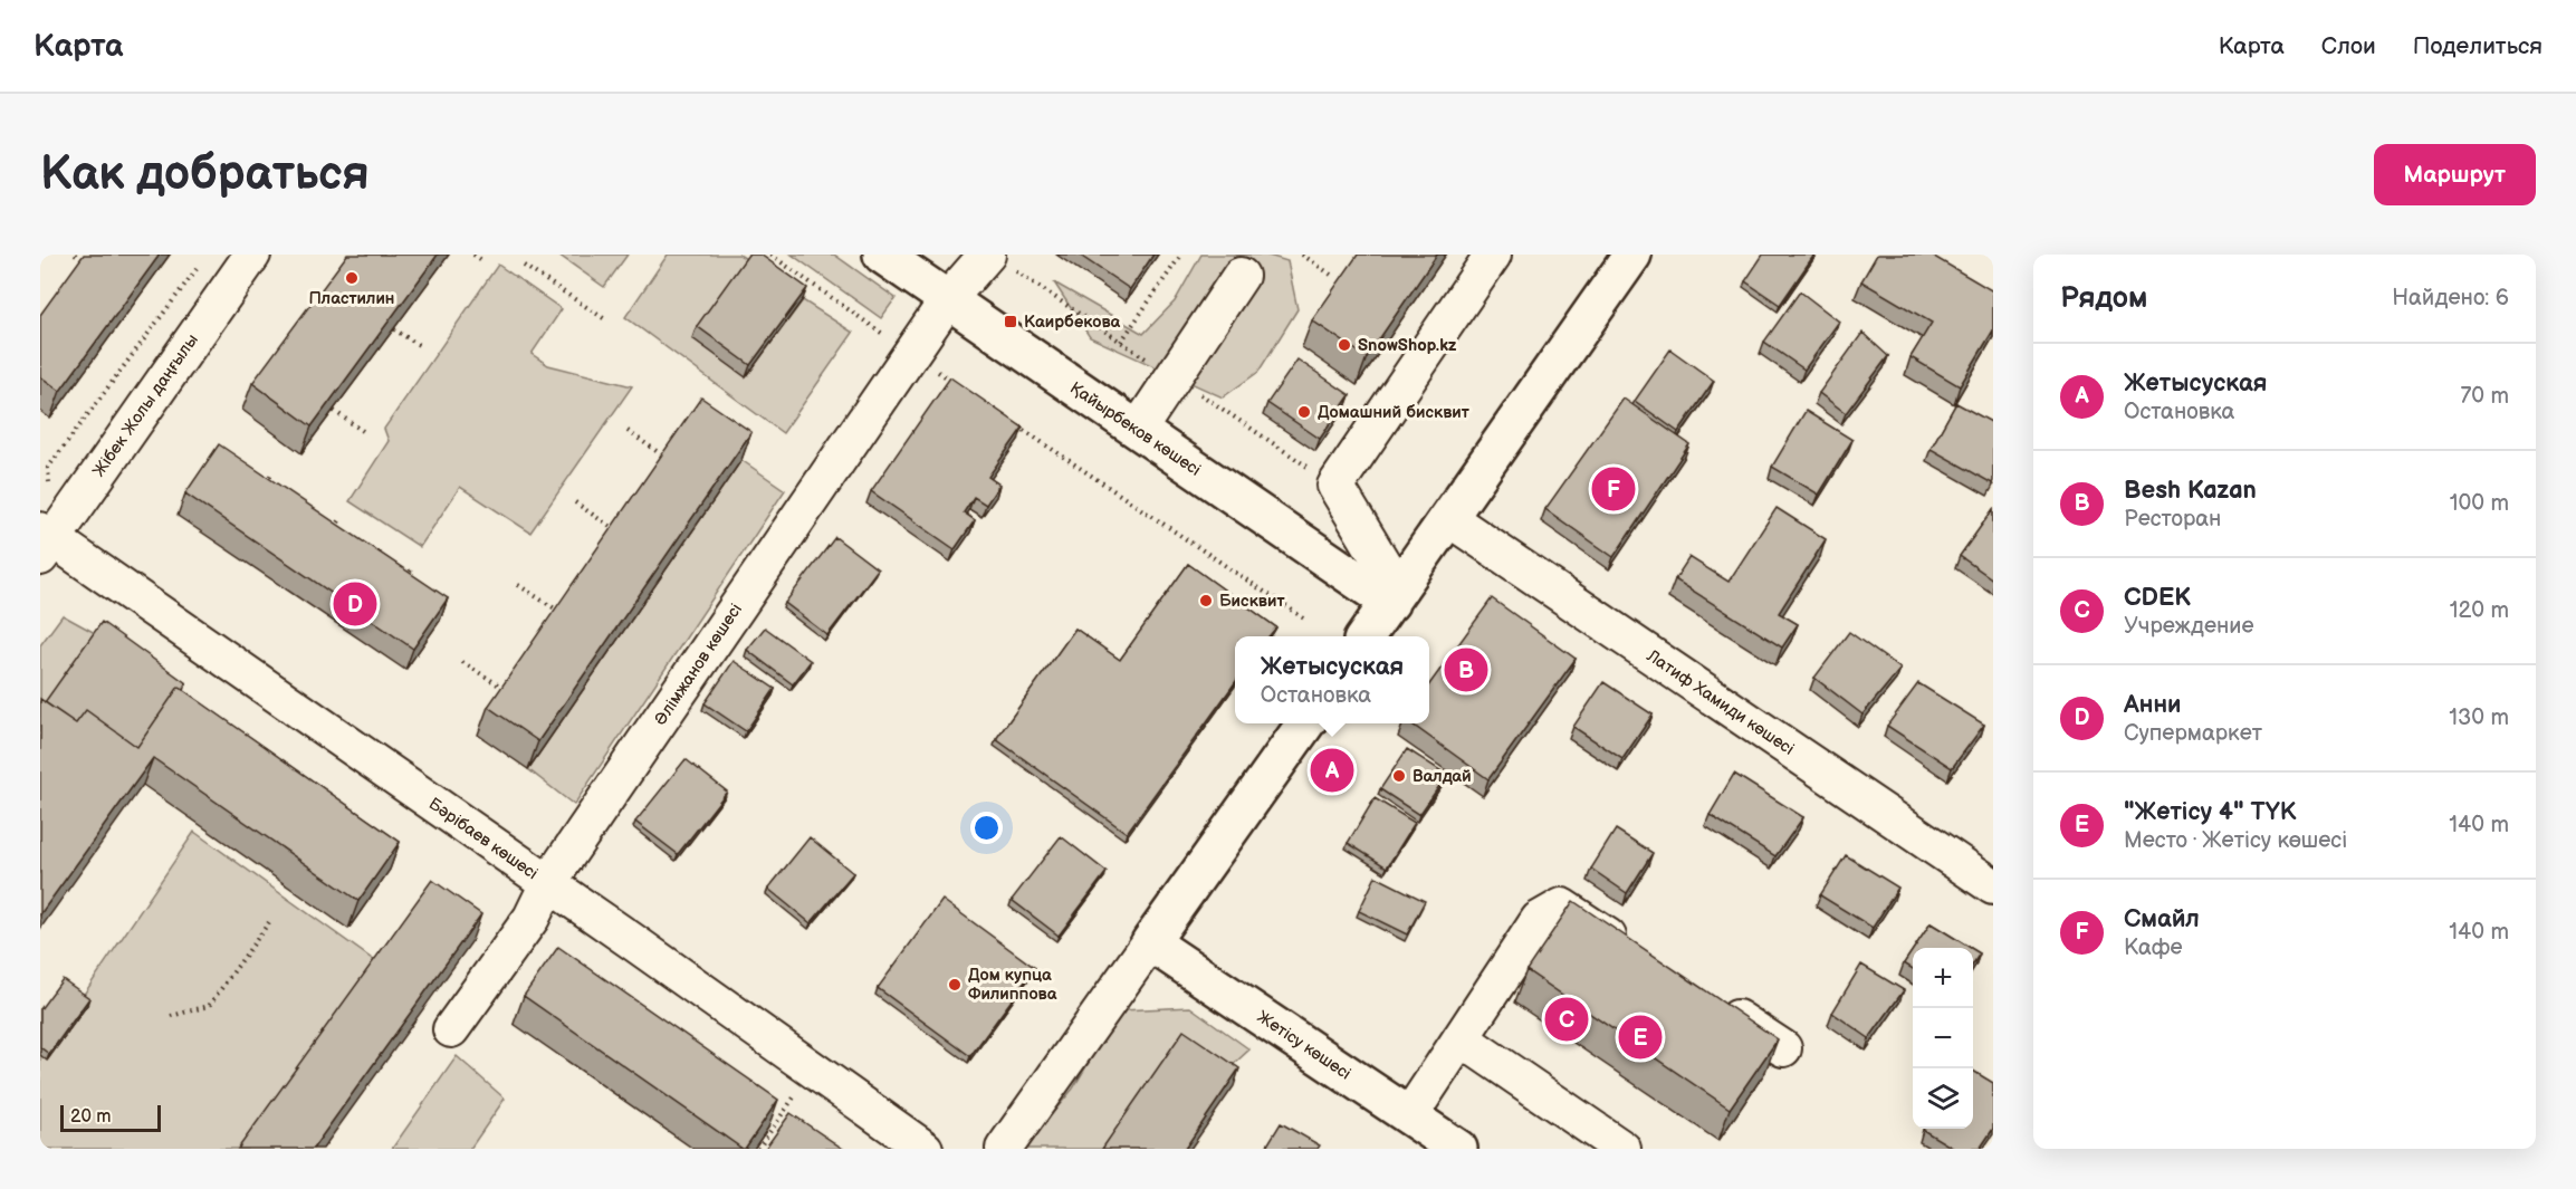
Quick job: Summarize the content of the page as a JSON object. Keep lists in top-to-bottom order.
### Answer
{
  "streets": {
    "main road": ["Қайырбеков көшесі", "Жетісу көшесі"],
    "street": [
      "Жібек Жолы даңғылы",
      "Әлімжанов көшесі",
      "Латиф Хамиди көшесі",
      "Бәрібаев көшесі"
    ]
  },
  "crossings": [
    ["Жібек Жолы даңғылы", "Бәрібаев көшесі"],
    ["Қайырбеков көшесі", "Әлімжанов көшесі"],
    ["Әлімжанов көшесі", "Бәрібаев көшесі"]
  ],
  "places": {
    "other": [
      "Пластилин",
      "SnowShop.kz",
      "Домашний бисквит",
      "Бисквит",
      "Валдай",
      "Дом купца Филиппова"
    ],
    "transit": ["Каирбекова"]
  },
  "scale_bar": "20 m",
  "page": {
    "header": "Карта",
    "nav": ["Карта", "Слои", "Поделиться"],
    "buttons": "Маршрут",
    "title": "Как добраться",
    "heading": ["Рядом", "Найдено: 6"],
    "list": [
      {
        "mark": "A",
        "name": "Жетысуская",
        "note": "Остановка",
        "value": "70 m"
      },
      {
        "mark": "B",
        "name": "Besh Kazan",
        "note": "Ресторан",
        "value": "100 m"
      },
      {
        "mark": "C",
        "name": "CDEK",
        "note": "Учреждение",
        "value": "120 m"
      },
      {
        "mark": "D",
        "name": "Анни",
        "note": "Супермаркет",
        "value": "130 m"
      },
      {
        "mark": "E",
        "name": "\"Жетісу 4\" ТҮК",
        "note": "Место · Жетісу көшесі",
        "value": "140 m"
      },
      {
        "mark": "F",
        "name": "Смайл",
        "note": "Кафе",
        "value": "140 m"
      }
    ],
    "pins": [
      "F",
      "D",
      "B",
      "A",
      "C",
      "E"
    ],
    "popup": ["Жетысуская", "Остановка"],
    "map_buttons": ["+", "−"],
    "scale": "20 m"
  }
}
